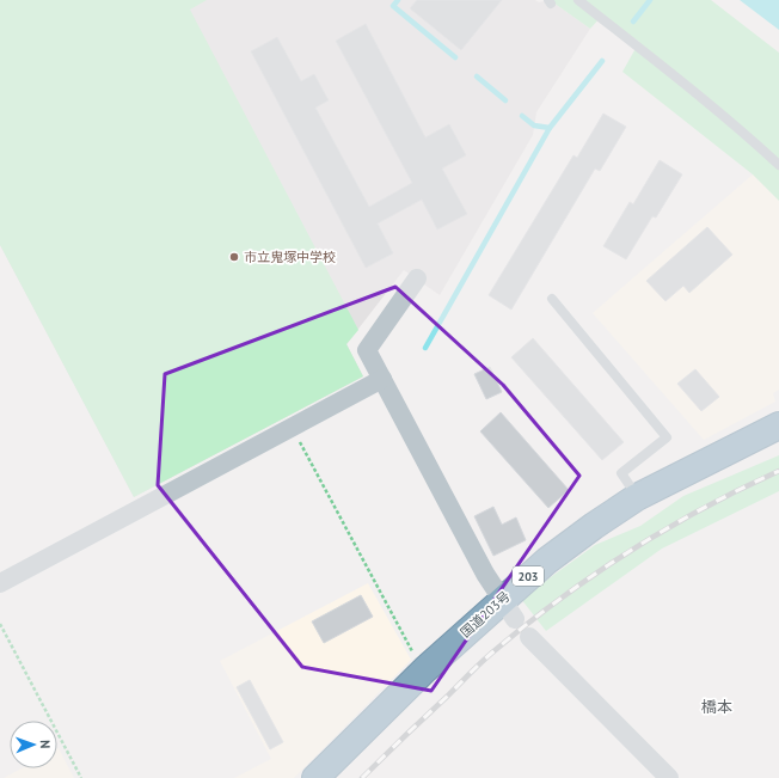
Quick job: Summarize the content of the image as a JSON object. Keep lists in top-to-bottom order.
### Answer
{
  "streets": {
    "highway": ["203", "国道203号"]
  },
  "districts": ["橋本"],
  "places": ["市立鬼塚中学校"],
  "north": "right"
}
